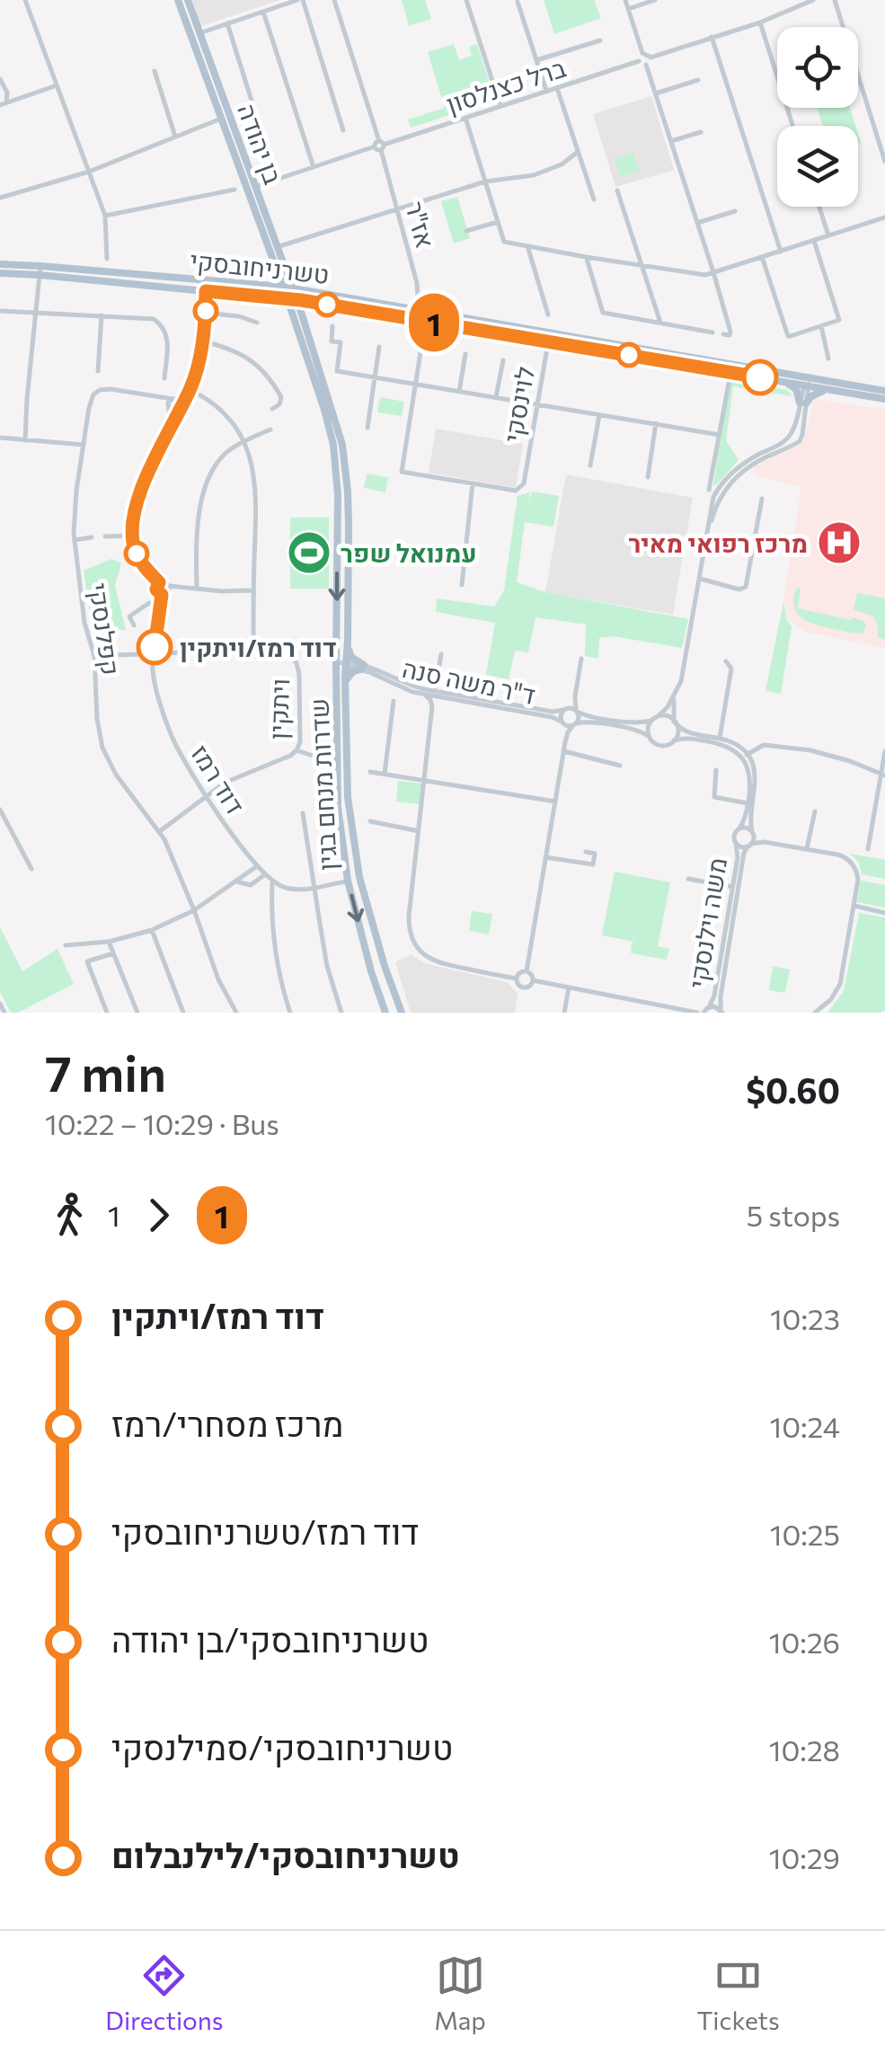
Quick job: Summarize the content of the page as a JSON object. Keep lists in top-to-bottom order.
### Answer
{
  "streets": {
    "main road": ["בן יהודה", "טשרניחובסקי", "שדרות מנחם בגין"],
    "street": [
      "ברל כצנלסון",
      "אז\"ר",
      "לוינסקי",
      "קפלנסקי",
      "ד\"ר משה סנה",
      "ויתקין",
      "דוד רמז",
      "משה וילנסקי"
    ]
  },
  "crossings": [
    ["ברל כצנלסון", "בן יהודה"],
    ["ברל כצנלסון", "אז\"ר"],
    ["בן יהודה", "טשרניחובסקי"],
    ["בן יהודה", "שדרות מנחם בגין"],
    ["אז\"ר", "טשרניחובסקי"],
    ["טשרניחובסקי", "לוינסקי"],
    ["טשרניחובסקי", "שדרות מנחם בגין"],
    ["קפלנסקי", "ויתקין"],
    ["ד\"ר משה סנה", "שדרות מנחם בגין"],
    ["ויתקין", "דוד רמז"],
    ["דוד רמז", "שדרות מנחם בגין"]
  ],
  "places": {
    "hospital": ["מרכז רפואי מאיר"],
    "sports": ["עמנואל שפר"],
    "other": ["דוד רמז/ויתקין"]
  },
  "lines": ["bus line 1"],
  "page": {
    "on_map": "1",
    "heading": ["7 min", "10:22 – 10:29 · Bus", "$0.60"],
    "legs": ["1", "1", "5 stops"],
    "list": [
      {
        "name": "דוד רמז/ויתקין",
        "value": "10:23"
      },
      {
        "name": "מרכז מסחרי/רמז",
        "value": "10:24"
      },
      {
        "name": "דוד רמז/טשרניחובסקי",
        "value": "10:25"
      },
      {
        "name": "טשרניחובסקי/בן יהודה",
        "value": "10:26"
      },
      {
        "name": "טשרניחובסקי/סמילנסקי",
        "value": "10:28"
      },
      {
        "name": "טשרניחובסקי/לילנבלום",
        "value": "10:29"
      }
    ],
    "tabs": ["Directions", "Map", "Tickets"]
  }
}
